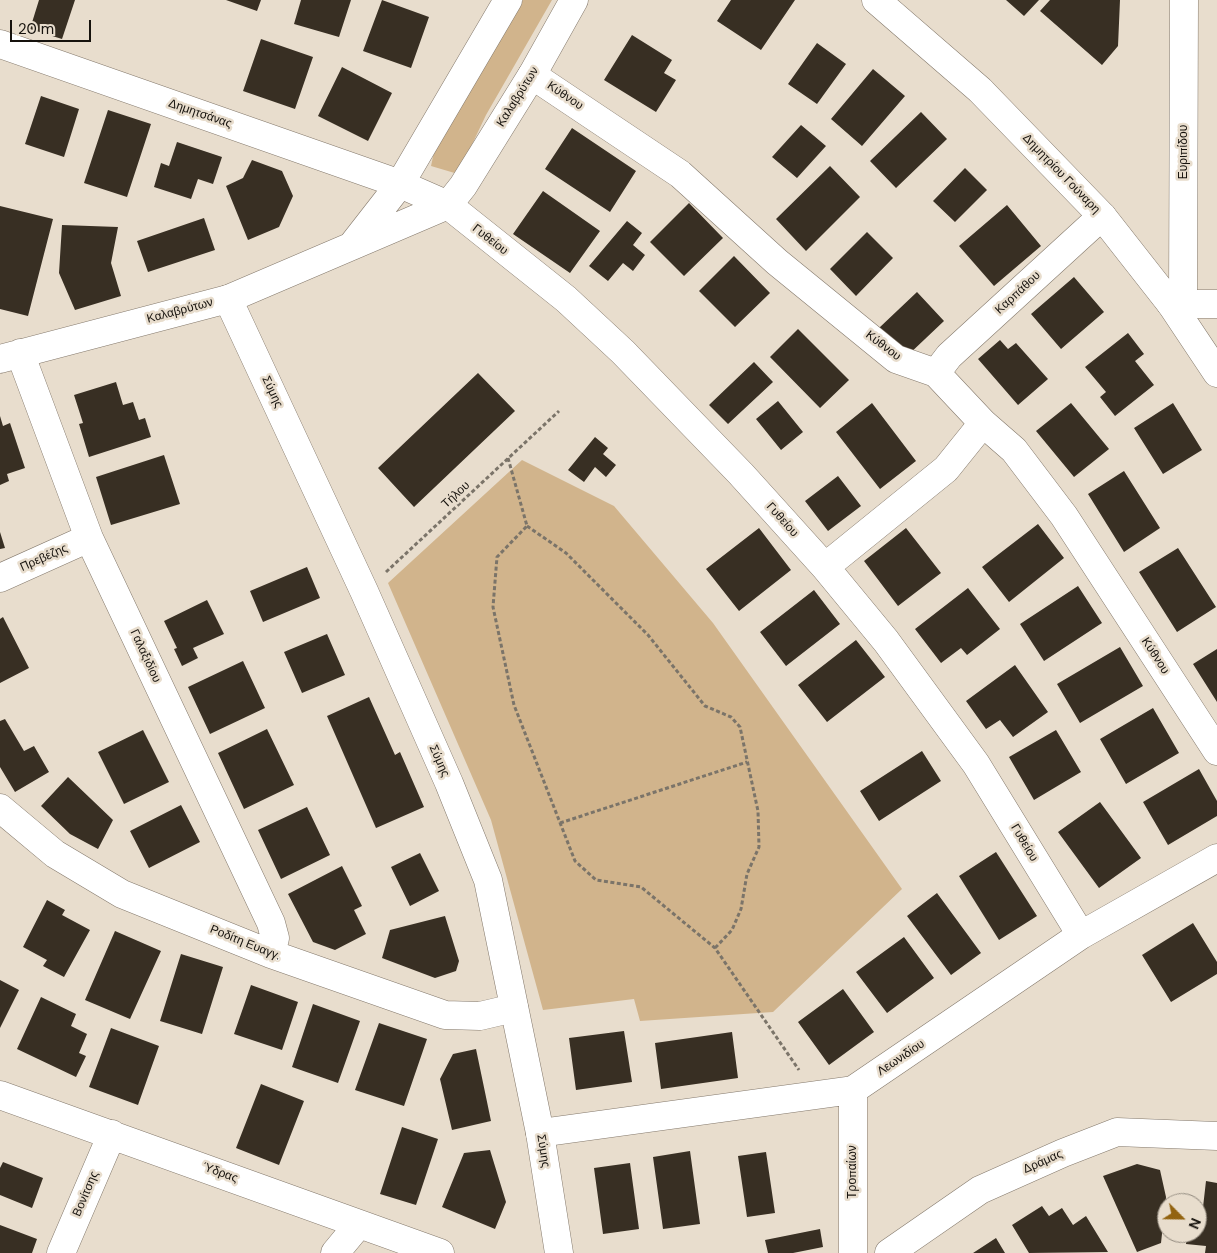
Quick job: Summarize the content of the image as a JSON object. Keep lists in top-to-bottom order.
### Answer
{
  "streets": {
    "street": [
      "Κύθνου",
      "Καλαβρύτων",
      "Δημητσάνας",
      "Ευριπίδου",
      "Δημητρίου Γούναρη",
      "Γυθείου",
      "Καρπάθου",
      "Σύμης",
      "Πρεβέζης",
      "Γαλαξιδίου",
      "Ροδίτη Ευαγγ.",
      "Λεωνιδίου",
      "Δράμας",
      "Τροπαίων",
      "Ύδρας",
      "Βονίτσης"
    ],
    "path": ["Τήλου"]
  },
  "crossings": [
    ["Κύθνου", "Καλαβρύτων"],
    ["Κύθνου", "Καρπάθου"],
    ["Καλαβρύτων", "Δημητσάνας"],
    ["Καλαβρύτων", "Γυθείου"],
    ["Καλαβρύτων", "Σύμης"],
    ["Καλαβρύτων", "Γαλαξιδίου"],
    ["Δημητσάνας", "Γυθείου"],
    ["Ευριπίδου", "Δημητρίου Γούναρη"],
    ["Δημητρίου Γούναρη", "Καρπάθου"],
    ["Γυθείου", "Λεωνιδίου"],
    ["Σύμης", "Τήλου"],
    ["Σύμης", "Ροδίτη Ευαγγ."],
    ["Σύμης", "Λεωνιδίου"],
    ["Πρεβέζης", "Γαλαξιδίου"],
    ["Γαλαξιδίου", "Ροδίτη Ευαγγ."],
    ["Λεωνιδίου", "Τροπαίων"],
    ["Ύδρας", "Βονίτσης"]
  ],
  "scale_bar": "20 m",
  "north": "bottom right"
}
